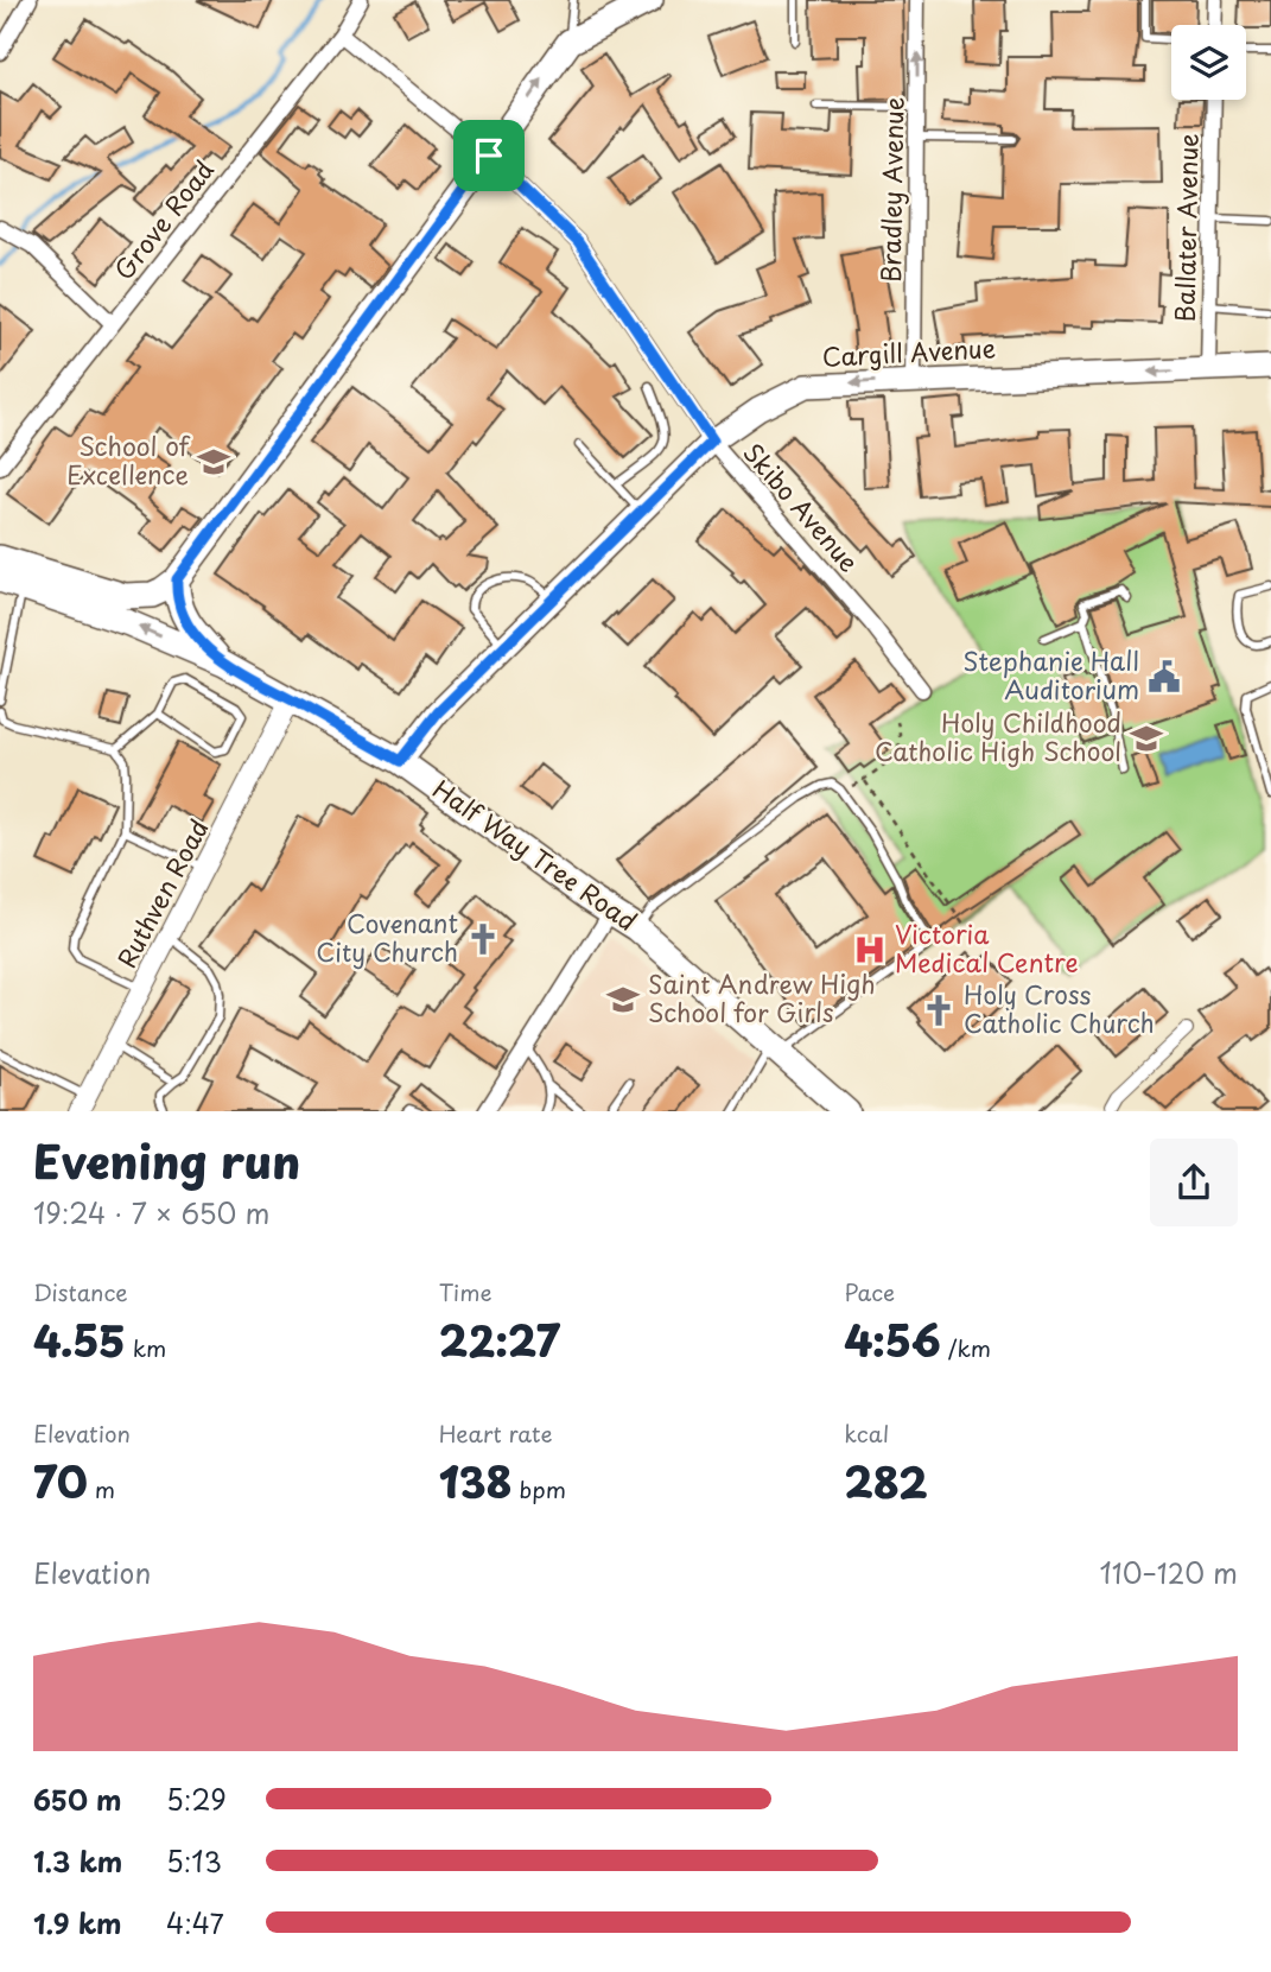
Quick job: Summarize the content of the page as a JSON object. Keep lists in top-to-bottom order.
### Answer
{
  "streets": {
    "main road": ["Cargill Avenue", "Half Way Tree Road"],
    "street": [
      "Bradley Avenue",
      "Grove Road",
      "Ballater Avenue",
      "Skibo Avenue",
      "Ruthven Road"
    ]
  },
  "crossings": [
    ["Bradley Avenue", "Cargill Avenue"],
    ["Grove Road", "Skibo Avenue"],
    ["Ballater Avenue", "Cargill Avenue"],
    ["Cargill Avenue", "Skibo Avenue"],
    ["Cargill Avenue", "Half Way Tree Road"],
    ["Half Way Tree Road", "Ruthven Road"]
  ],
  "one_way": ["Cargill Avenue"],
  "places": {
    "school or university": ["School of Excellence", "Holy Childhood Catholic High School", "Saint Andrew High School for Girls"],
    "public building": ["Stephanie Hall Auditorium"],
    "church": ["Covenant City Church", "Holy Cross Catholic Church"],
    "hospital": ["Victoria Medical Centre"]
  },
  "page": {
    "heading": ["Evening run", "19:24 · 7 × 650 m"],
    "stats": [
      ["Distance", "4.55 km"],
      ["Time", "22:27"],
      ["Pace", "4:56 /km"],
      ["Elevation", "70 m"],
      ["Heart rate", "138 bpm"],
      ["kcal", "282"]
    ],
    "chart": ["Elevation", "110–120 m"],
    "list": [
      {
        "name": "650 m",
        "note": "5:29"
      },
      {
        "name": "1.3 km",
        "note": "5:13"
      },
      {
        "name": "1.9 km",
        "note": "4:47"
      }
    ]
  }
}
